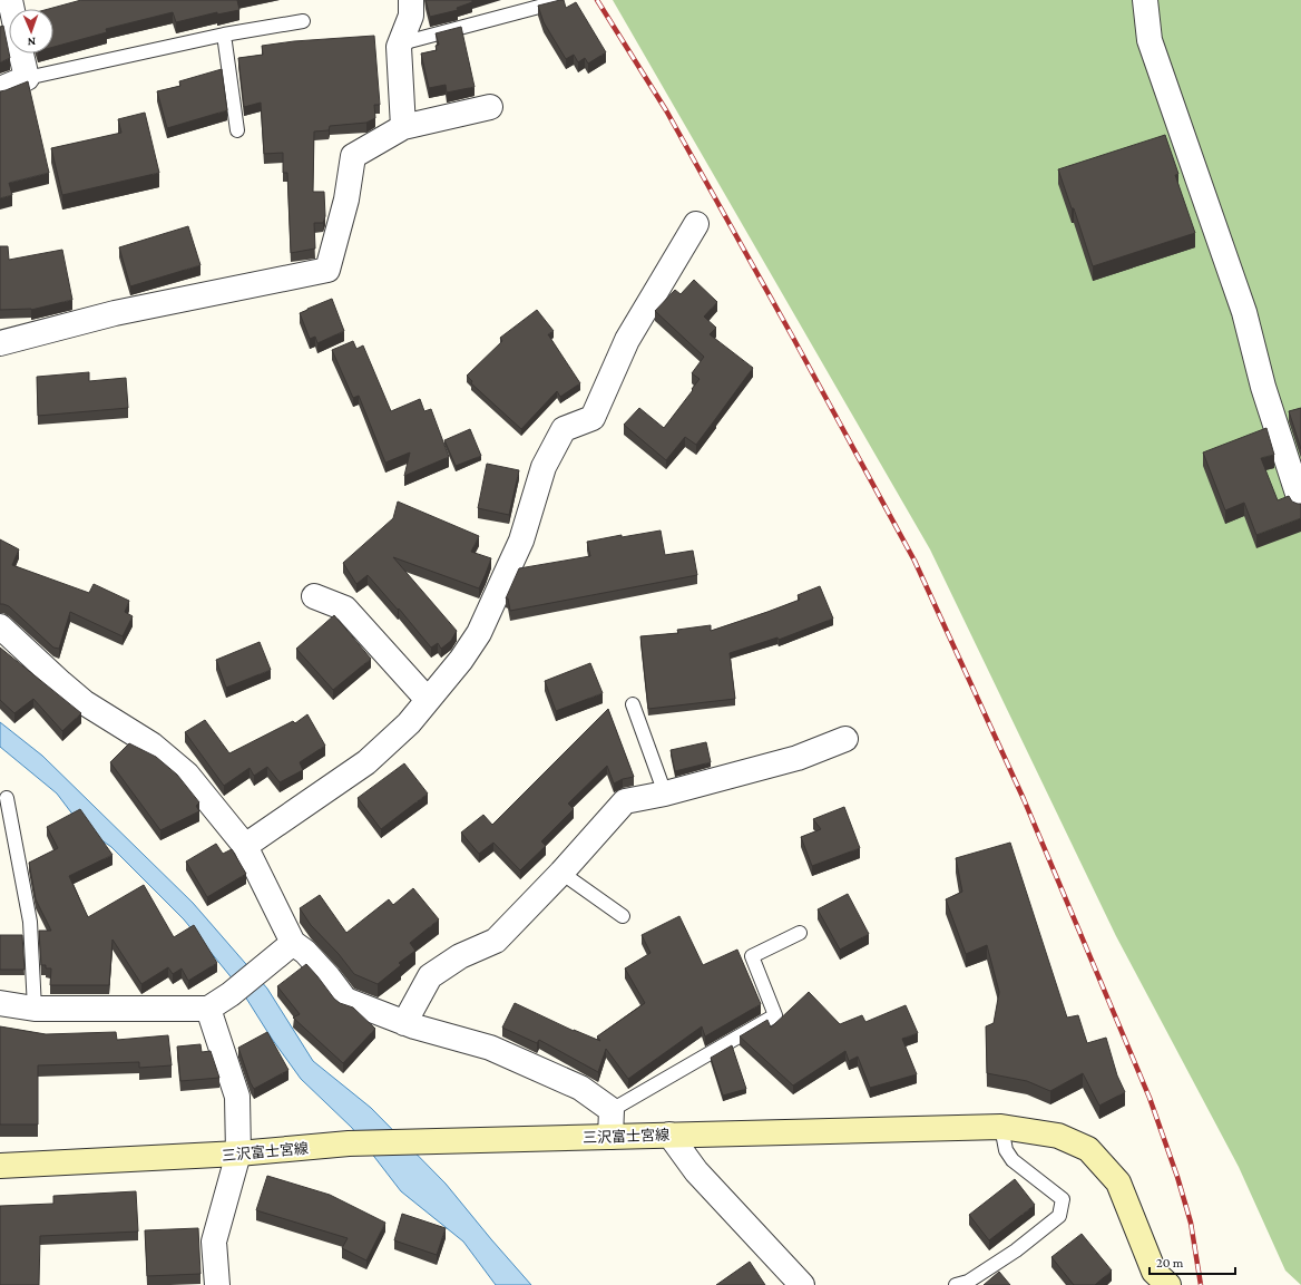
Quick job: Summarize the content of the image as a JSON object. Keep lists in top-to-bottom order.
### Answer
{
  "streets": {
    "main road": ["三沢富士宮線"]
  },
  "scale_bar": "20 m",
  "north": "bottom"
}
